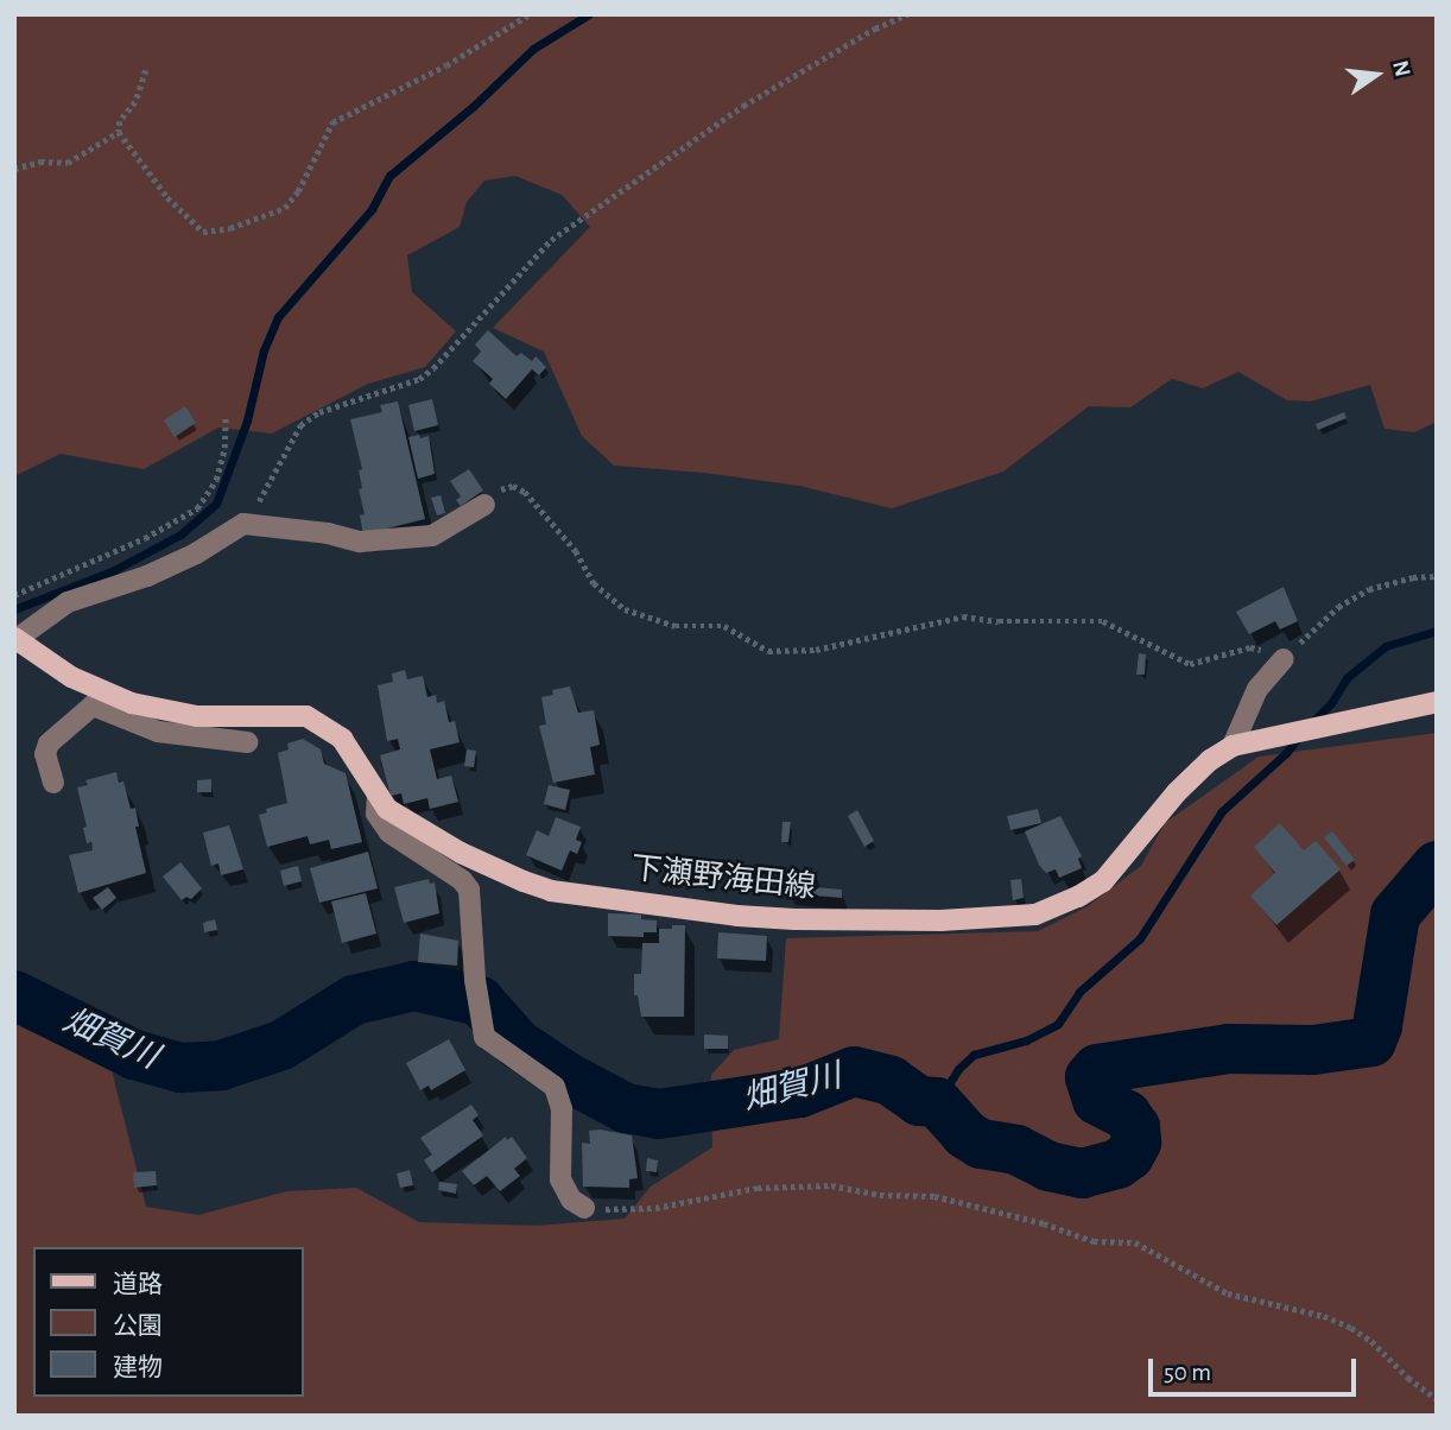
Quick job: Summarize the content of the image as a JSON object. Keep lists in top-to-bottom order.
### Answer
{
  "streets": {
    "main road": ["下瀬野海田線"]
  },
  "water": ["畑賀川"],
  "legend": ["道路", "公園", "建物"],
  "scale_bar": "50 m",
  "north": "right"
}
